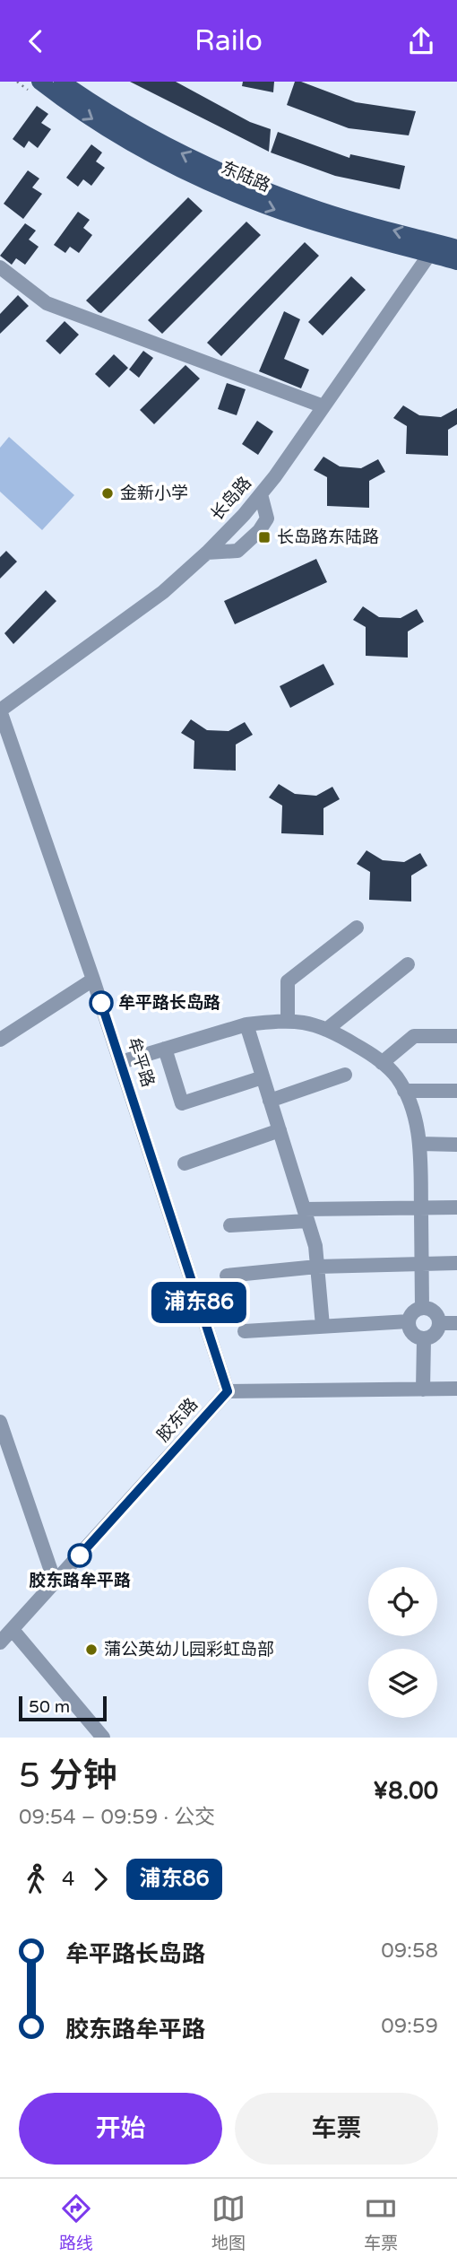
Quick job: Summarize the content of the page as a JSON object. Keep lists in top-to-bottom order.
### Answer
{
  "streets": {
    "main road": ["东陆路"],
    "street": ["长岛路", "牟平路", "胶东路"]
  },
  "crossings": [
    ["东陆路", "长岛路"],
    ["长岛路", "牟平路"],
    ["牟平路", "胶东路"]
  ],
  "places": {
    "other": [
      "金新小学",
      "牟平路长岛路",
      "胶东路牟平路",
      "蒲公英幼儿园彩虹岛部"
    ],
    "transit": ["长岛路东陆路"]
  },
  "lines": ["bus line 浦东86"],
  "scale_bar": "50 m",
  "page": {
    "header": "Railo",
    "on_map": "浦东86",
    "scale": "50 m",
    "heading": ["5 分钟", "09:54 – 09:59 · 公交", "¥8.00"],
    "legs": ["4", "浦东86"],
    "list": [
      {
        "name": "牟平路长岛路",
        "value": "09:58"
      },
      {
        "name": "胶东路牟平路",
        "value": "09:59"
      }
    ],
    "buttons": ["开始", "车票"],
    "tabs": ["路线", "地图", "车票"]
  }
}
